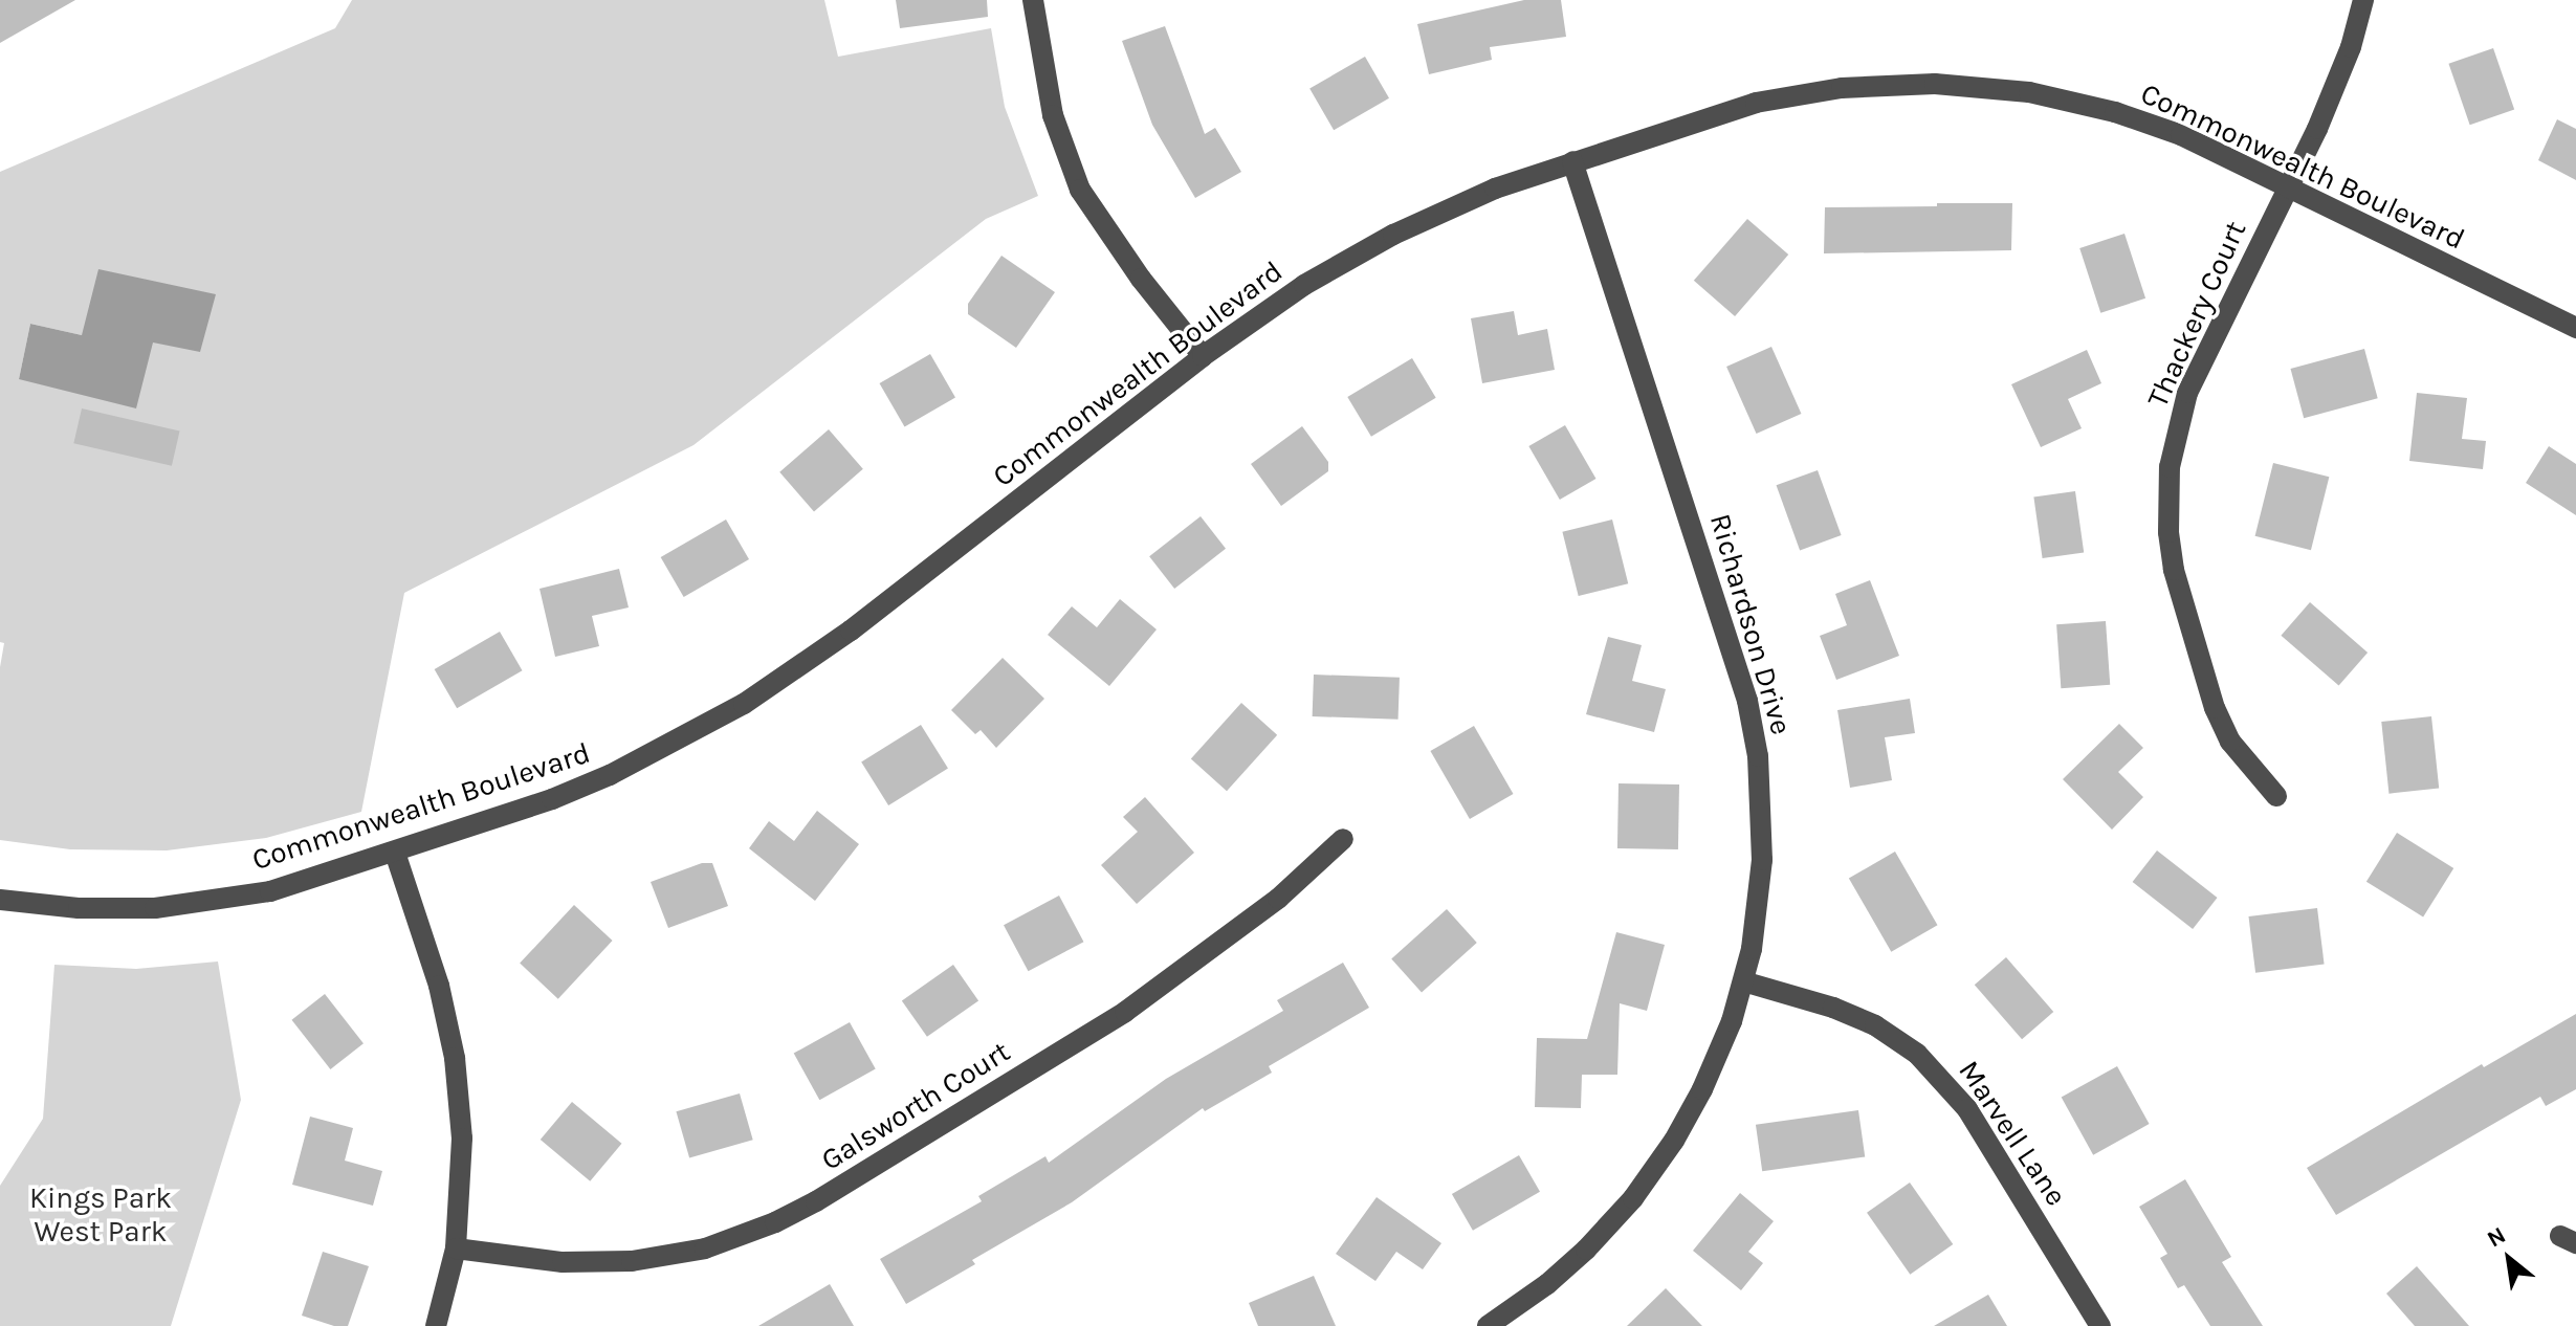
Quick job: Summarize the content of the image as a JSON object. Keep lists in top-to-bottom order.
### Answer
{
  "streets": {
    "street": [
      "Commonwealth Boulevard",
      "Thackery Court",
      "Richardson Drive",
      "Galsworth Court",
      "Marvell Lane"
    ]
  },
  "crossings": [
    ["Commonwealth Boulevard", "Thackery Court"],
    ["Commonwealth Boulevard", "Richardson Drive"],
    ["Richardson Drive", "Marvell Lane"]
  ],
  "parks": ["Kings Park West Park"],
  "north": "top left"
}
